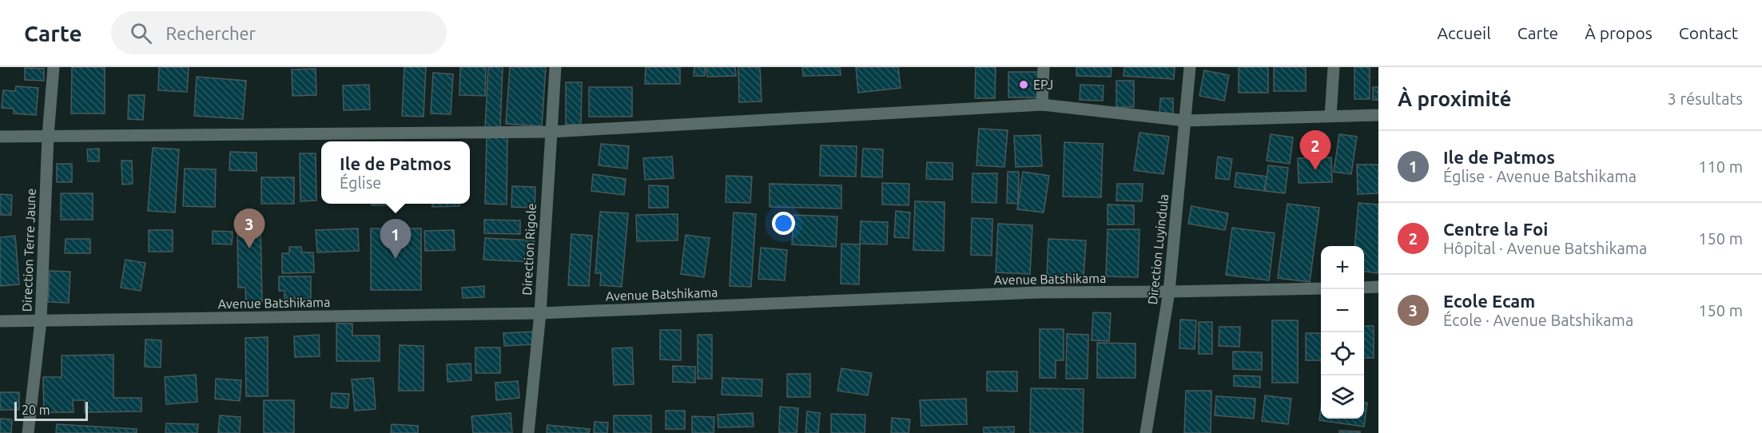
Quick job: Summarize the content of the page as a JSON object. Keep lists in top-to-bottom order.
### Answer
{
  "streets": {
    "street": [
      "Direction Rigole",
      "Direction Luyindula",
      "Direction Terre Jaune",
      "Avenue Batshikama"
    ]
  },
  "crossings": [
    ["Direction Rigole", "Avenue Batshikama"],
    ["Direction Luyindula", "Avenue Batshikama"],
    ["Direction Terre Jaune", "Avenue Batshikama"]
  ],
  "places": ["EPJ"],
  "scale_bar": "20 m",
  "page": {
    "header": "Carte",
    "search": "Rechercher",
    "nav": [
      "Accueil",
      "Carte",
      "À propos",
      "Contact"
    ],
    "heading": ["À proximité", "3 résultats"],
    "list": [
      {
        "mark": "1",
        "name": "Ile de Patmos",
        "note": "Église · Avenue Batshikama",
        "value": "110 m"
      },
      {
        "mark": "2",
        "name": "Centre la Foi",
        "note": "Hôpital · Avenue Batshikama",
        "value": "150 m"
      },
      {
        "mark": "3",
        "name": "Ecole Ecam",
        "note": "École · Avenue Batshikama",
        "value": "150 m"
      }
    ],
    "pins": ["2", "3", "1"],
    "popup": ["Ile de Patmos", "Église"],
    "map_buttons": ["+", "−"],
    "scale": "20 m"
  }
}
